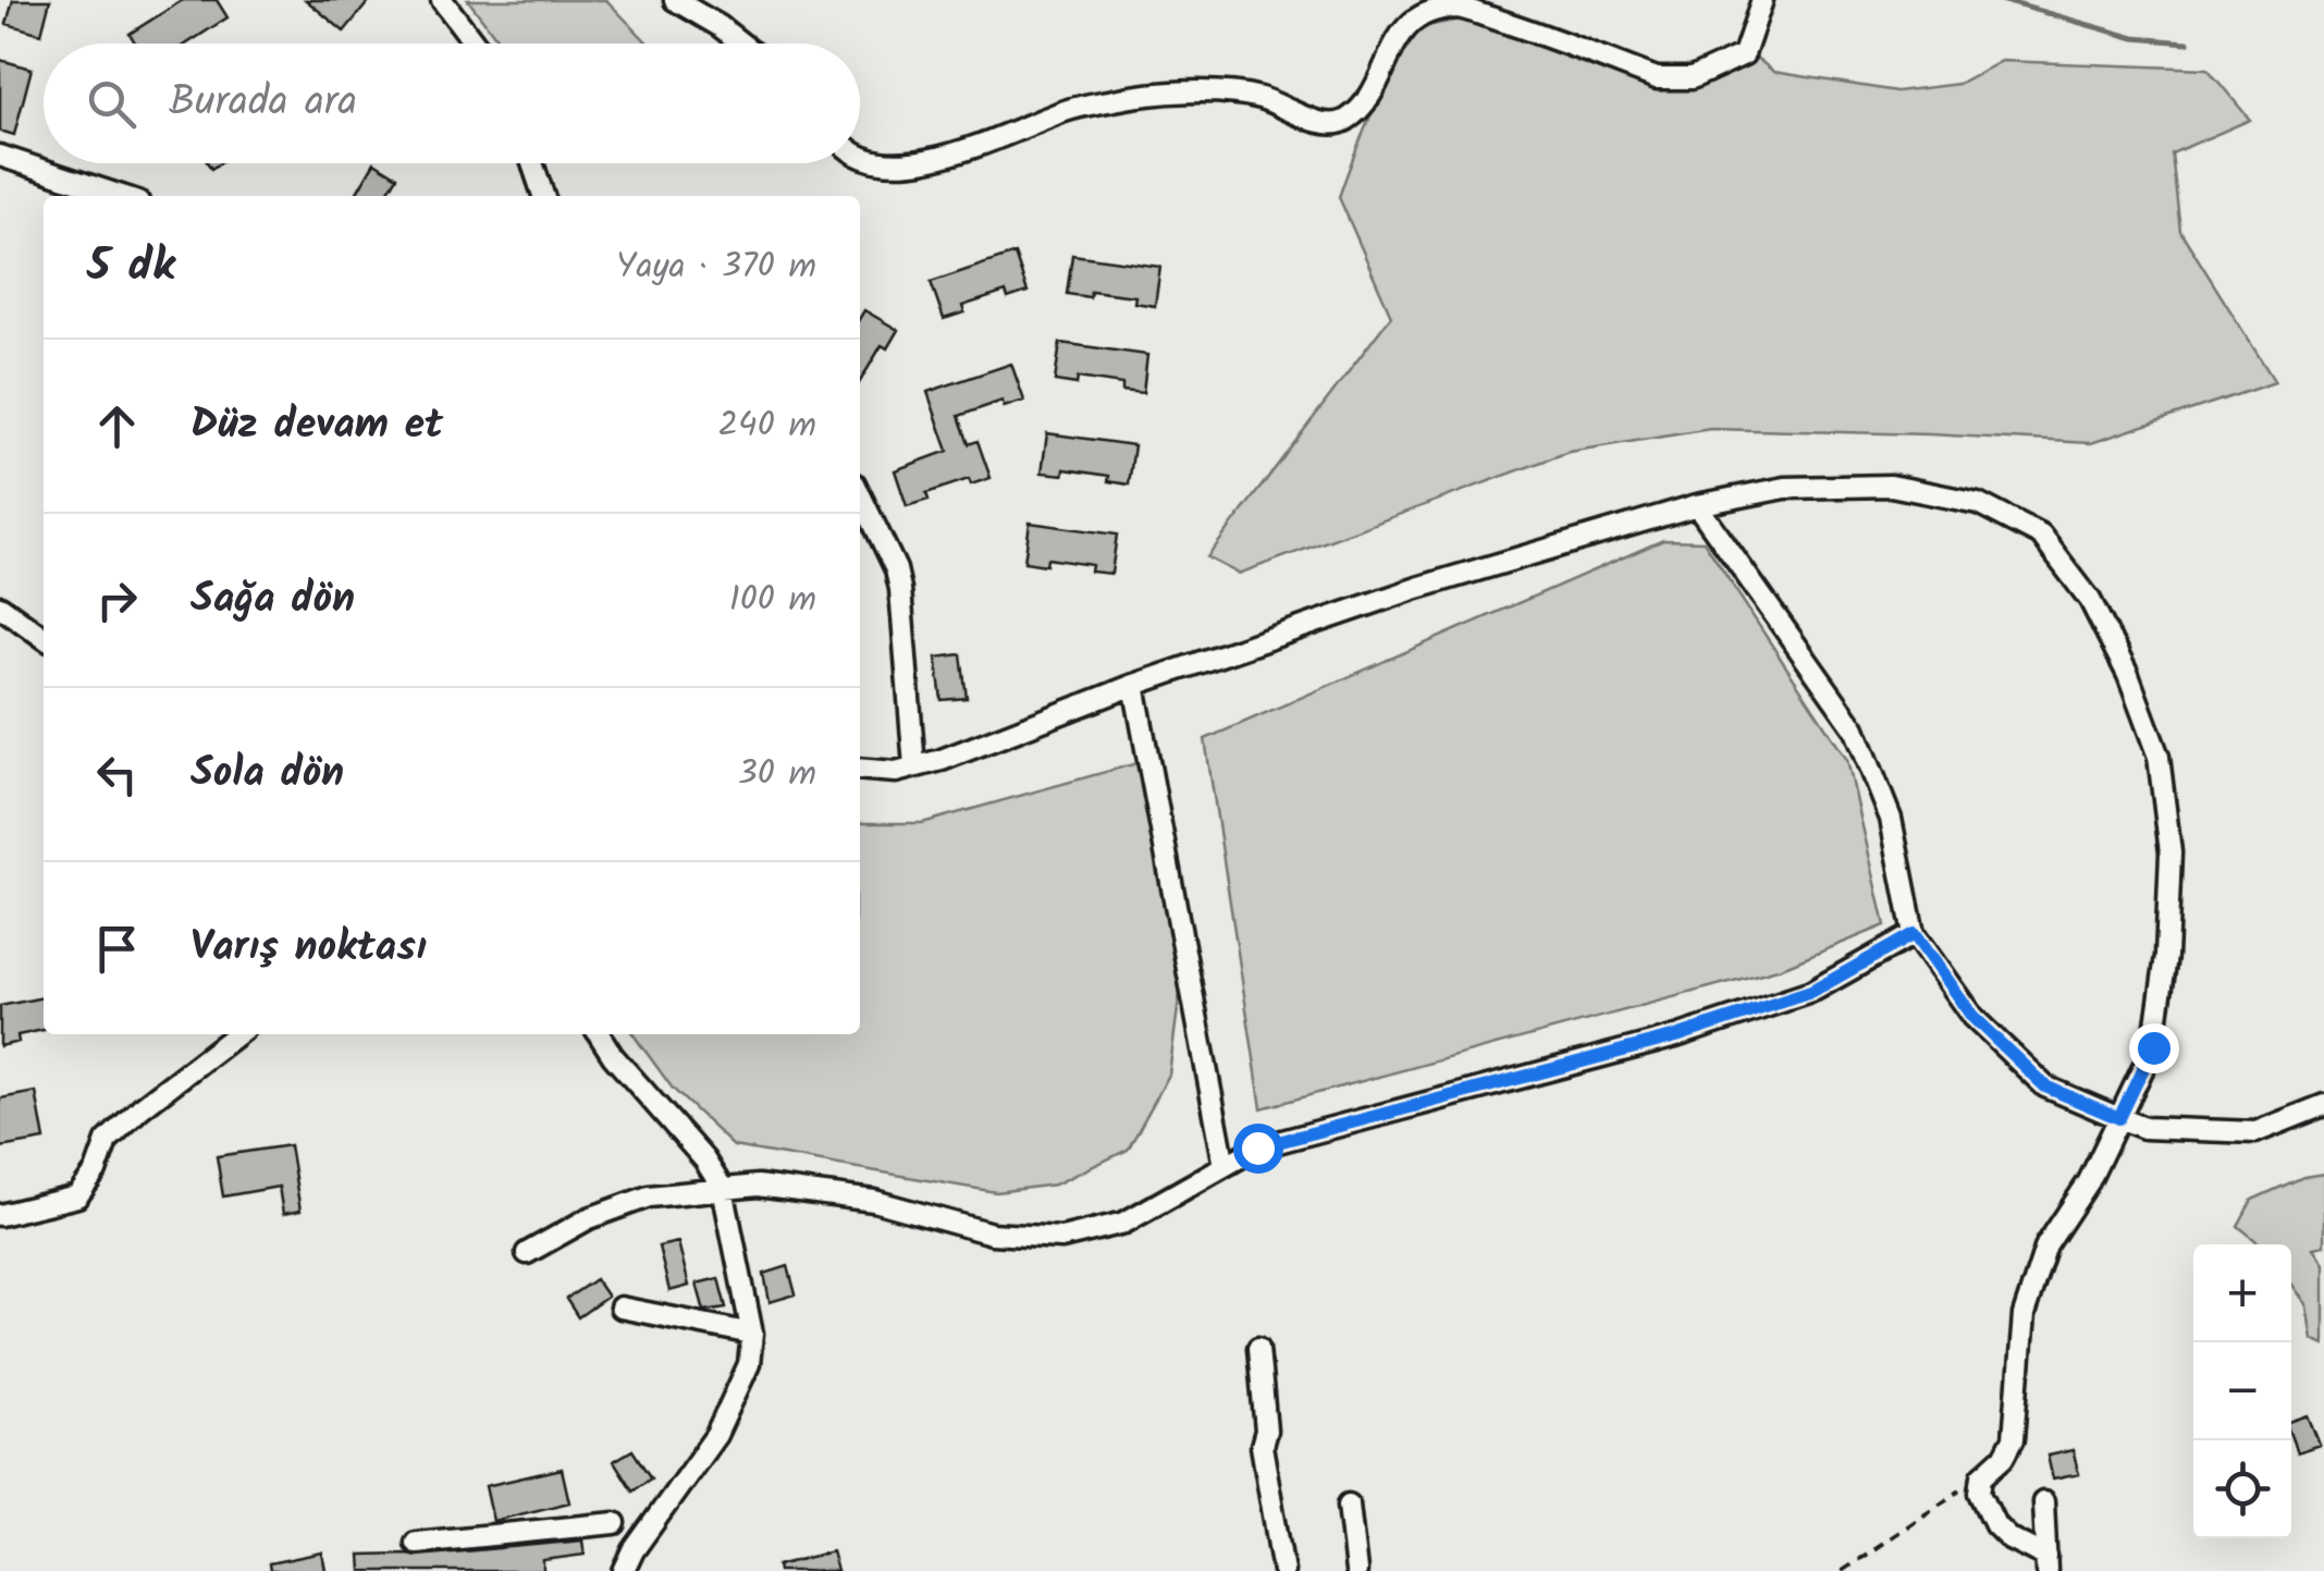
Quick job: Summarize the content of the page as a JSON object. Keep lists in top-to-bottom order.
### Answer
{
  "page": {
    "search": "Burada ara",
    "heading": ["5 dk", "Yaya · 370 m"],
    "list": [
      ["Düz devam et", "240 m"],
      ["Sağa dön", "100 m"],
      ["Sola dön", "30 m"],
      "Varış noktası"
    ],
    "map_buttons": ["+", "−"]
  }
}
